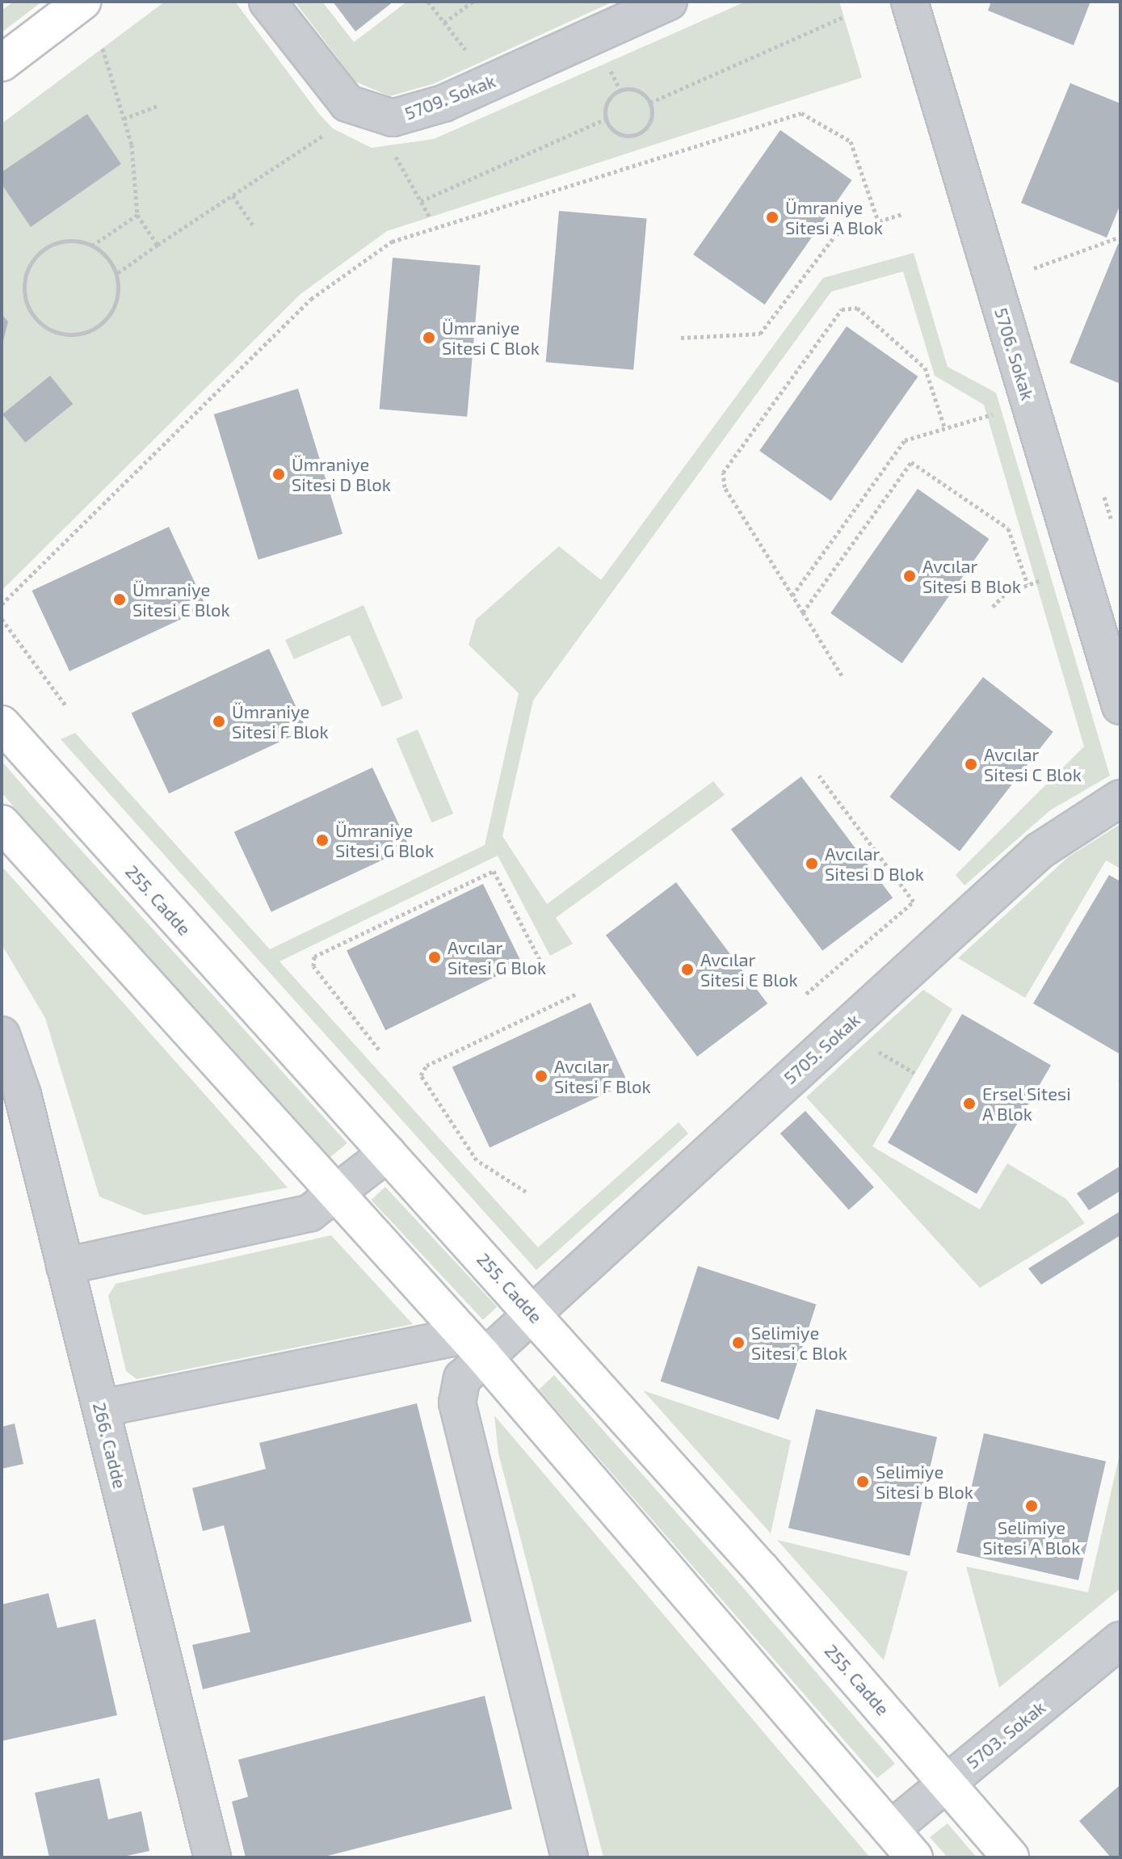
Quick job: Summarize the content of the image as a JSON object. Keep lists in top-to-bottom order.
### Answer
{
  "streets": {
    "main road": ["255. Cadde"],
    "street": [
      "5709. Sokak",
      "5706. Sokak",
      "5705. Sokak",
      "266. Cadde",
      "5703. Sokak"
    ]
  },
  "crossings": [
    ["255. Cadde", "5705. Sokak"],
    ["255. Cadde", "5703. Sokak"]
  ],
  "places": [
    "Ümraniye Sitesi A Blok",
    "Ümraniye Sitesi C Blok",
    "Ümraniye Sitesi D Blok",
    "Avcılar Sitesi B Blok",
    "Ümraniye Sitesi E Blok",
    "Ümraniye Sitesi F Blok",
    "Avcılar Sitesi C Blok",
    "Ümraniye Sitesi G Blok",
    "Avcılar Sitesi D Blok",
    "Avcılar Sitesi G Blok",
    "Avcılar Sitesi E Blok",
    "Avcılar Sitesi F Blok",
    "Ersel Sitesi A Blok",
    "Selimiye Sitesi c Blok",
    "Selimiye Sitesi b Blok",
    "Selimiye Sitesi A Blok"
  ]
}
